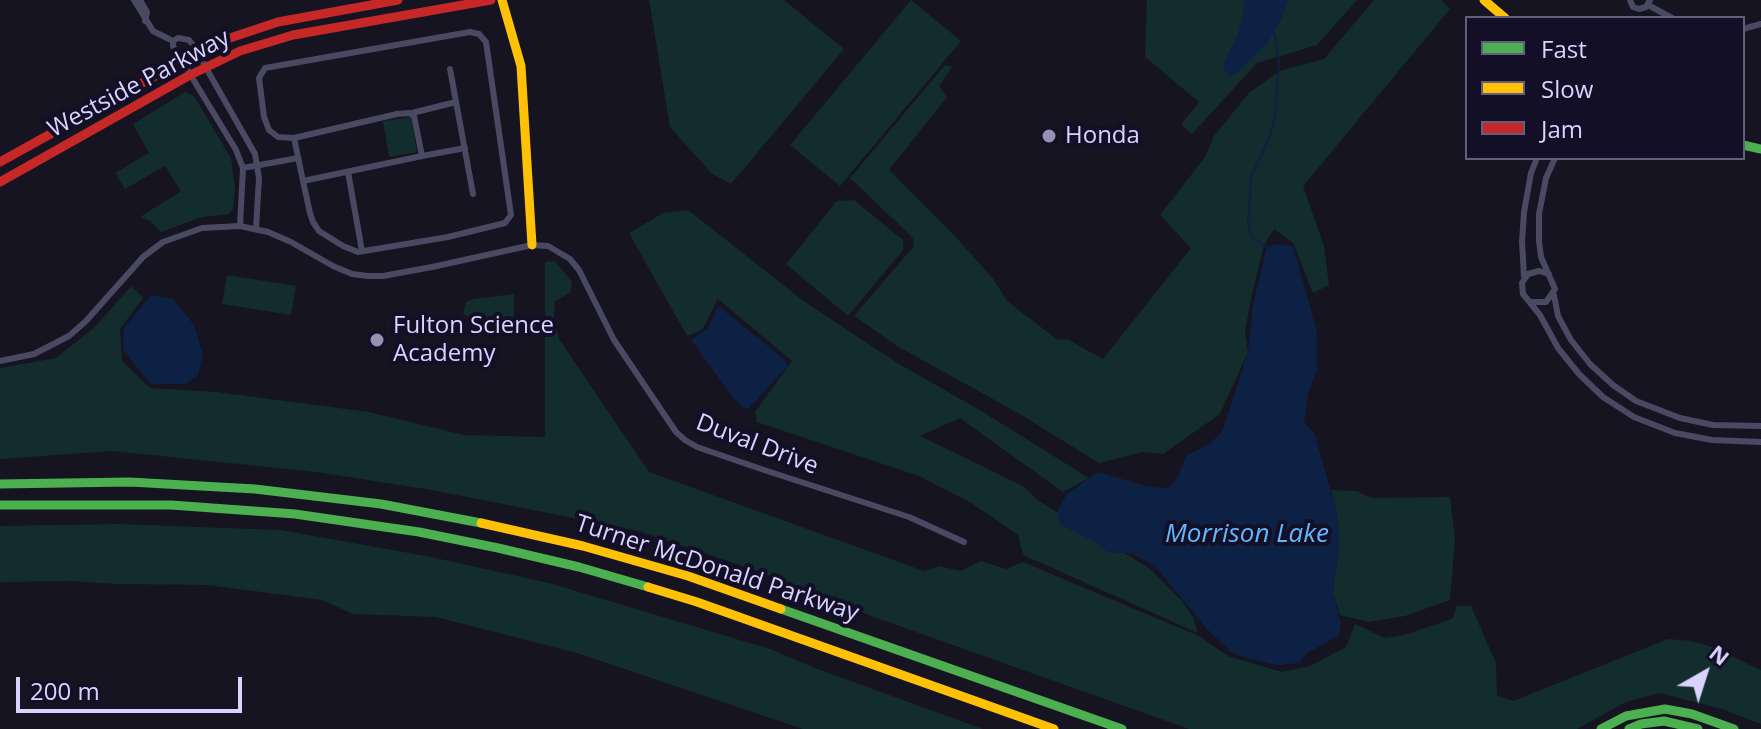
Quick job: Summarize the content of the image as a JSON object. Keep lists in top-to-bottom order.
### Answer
{
  "streets": {
    "main road": ["Westside Parkway", "Turner McDonald Parkway"],
    "street": ["Duval Drive"]
  },
  "water": ["Morrison Lake"],
  "places": ["Honda", "Fulton Science Academy"],
  "legend": ["Fast", "Slow", "Jam"],
  "scale_bar": "200 m",
  "north": "top right"
}
